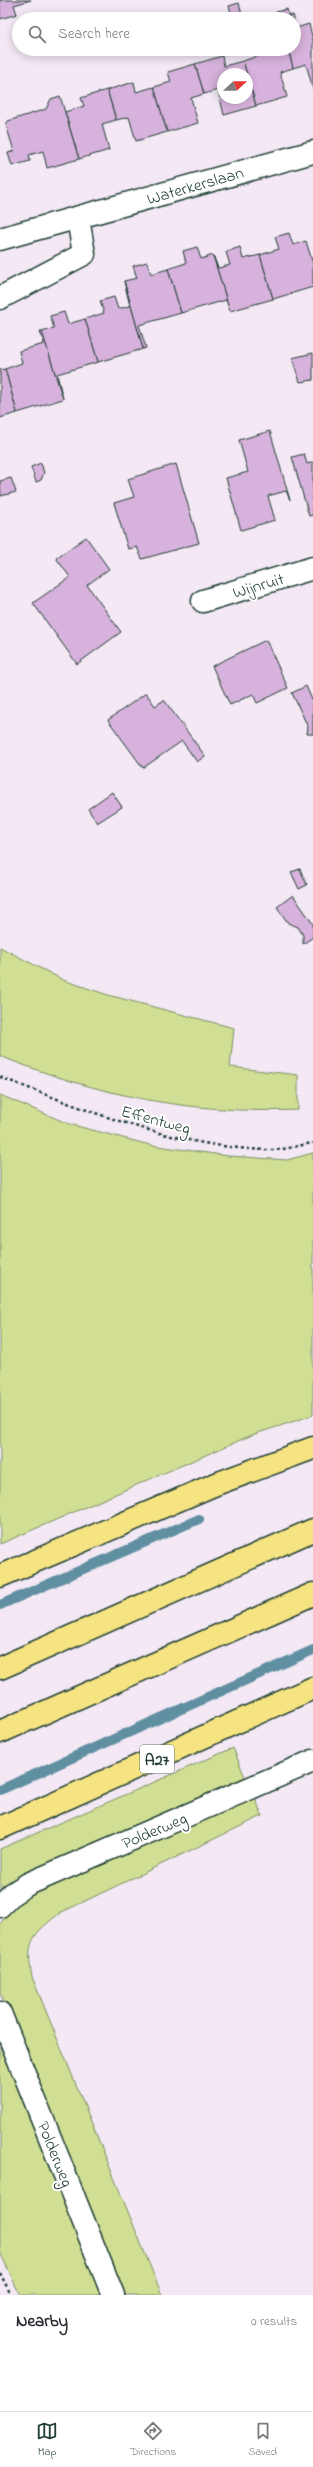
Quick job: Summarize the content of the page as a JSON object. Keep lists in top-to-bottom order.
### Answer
{
  "streets": {
    "highway": ["A27"],
    "street": ["Waterkerslaan", "Wijnruit", "Polderweg"],
    "path": ["Effentweg"]
  },
  "north": "right",
  "page": {
    "search": "Search here",
    "heading": ["Nearby", "0 results"],
    "nav": ["Map", "Directions", "Saved"]
  }
}
